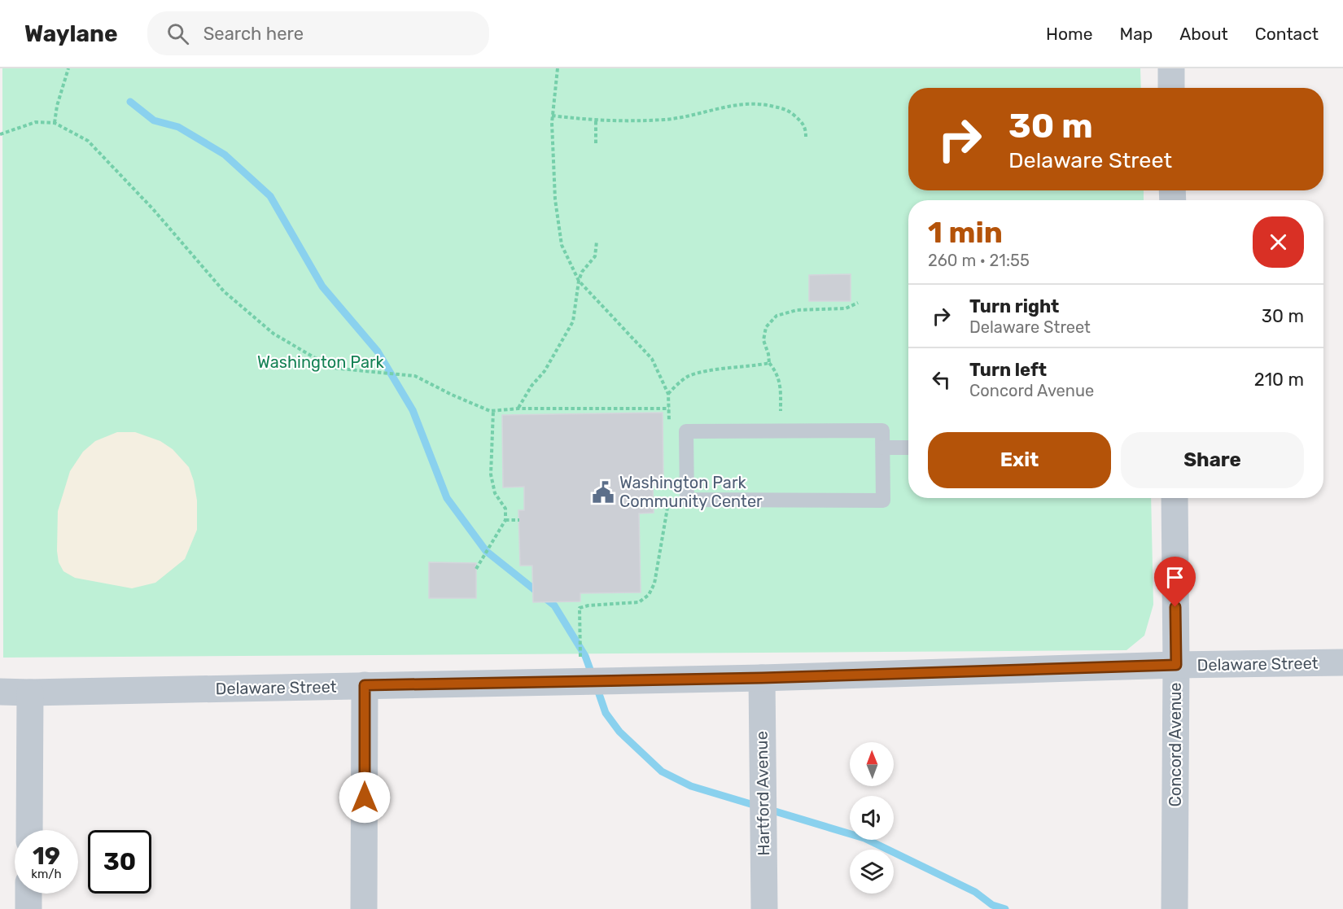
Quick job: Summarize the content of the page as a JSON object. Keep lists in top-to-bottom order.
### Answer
{
  "streets": {
    "street": ["Delaware Street", "Concord Avenue", "Hartford Avenue"]
  },
  "crossings": [
    ["Delaware Street", "Concord Avenue"],
    ["Delaware Street", "Hartford Avenue"]
  ],
  "parks": ["Washington Park"],
  "places": {
    "public building": ["Washington Park Community Center"]
  },
  "north": "top",
  "page": {
    "header": "Waylane",
    "search": "Search here",
    "nav": [
      "Home",
      "Map",
      "About",
      "Contact"
    ],
    "turn": ["30 m", "Delaware Street"],
    "heading": ["1 min", "260 m · 21:55"],
    "list": [
      {
        "name": "Turn right",
        "note": "Delaware Street",
        "value": "30 m"
      },
      {
        "name": "Turn left",
        "note": "Concord Avenue",
        "value": "210 m"
      }
    ],
    "buttons": ["Exit", "Share"],
    "speed": "19 km/h",
    "limit": "30"
  }
}
